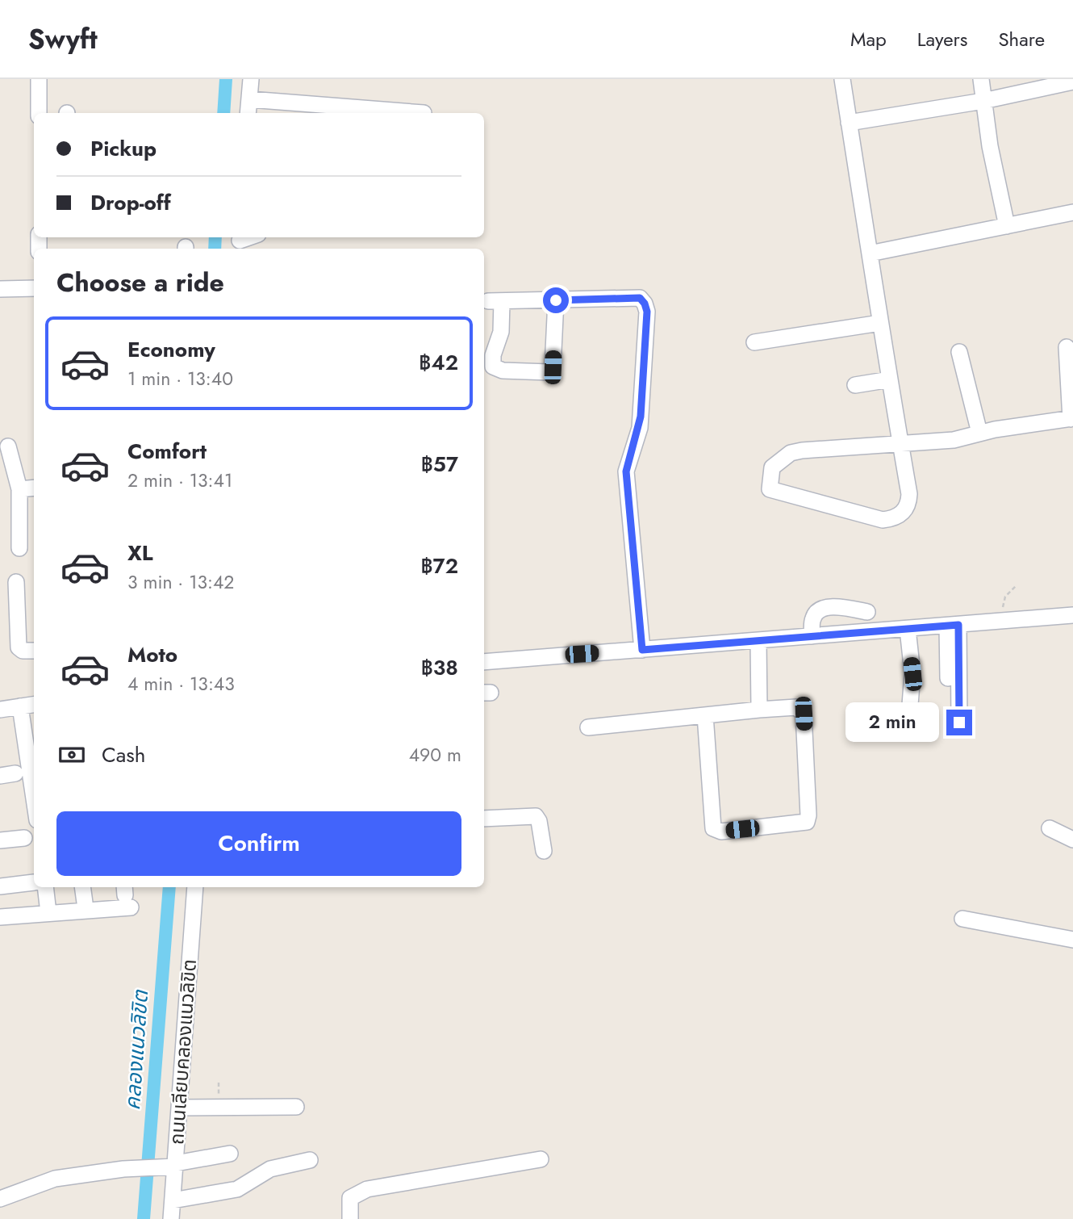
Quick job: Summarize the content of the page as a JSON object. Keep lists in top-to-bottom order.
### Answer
{
  "streets": {
    "street": ["ถนนเลียบคลองแนวลิขิต"]
  },
  "water": ["คลองแนวลิขิต"],
  "page": {
    "header": "Swyft",
    "nav": ["Map", "Layers", "Share"],
    "banner": ["Pickup", "Drop-off"],
    "heading": "Choose a ride",
    "list": [
      {
        "name": "Economy",
        "note": "1 min · 13:40",
        "value": "฿42"
      },
      {
        "name": "Comfort",
        "note": "2 min · 13:41",
        "value": "฿57"
      },
      {
        "name": "XL",
        "note": "3 min · 13:42",
        "value": "฿72"
      },
      {
        "name": "Moto",
        "note": "4 min · 13:43",
        "value": "฿38"
      }
    ],
    "bubble": "2 min",
    "pay": ["Cash", "490 m"],
    "buttons": "Confirm"
  }
}
